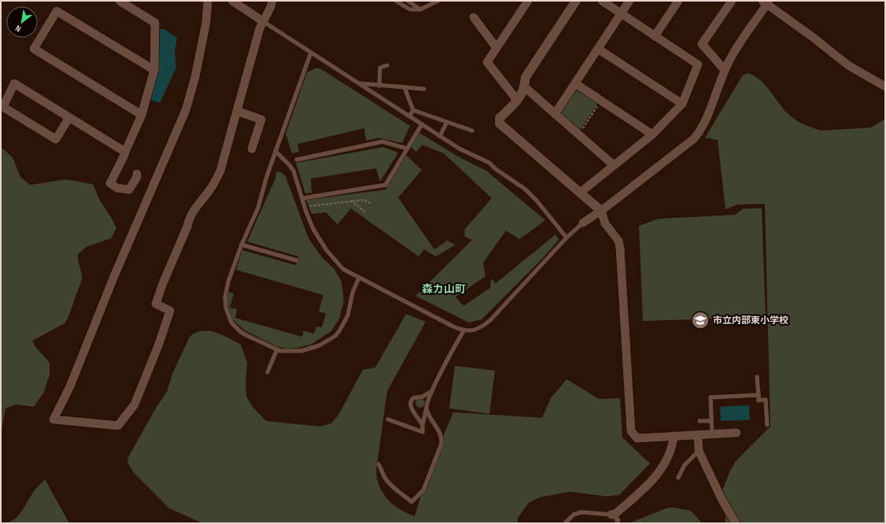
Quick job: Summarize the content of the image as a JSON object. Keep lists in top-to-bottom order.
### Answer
{
  "districts": ["森カ山町"],
  "places": {
    "school or university": ["市立内部東小学校"]
  },
  "north": "bottom left"
}
